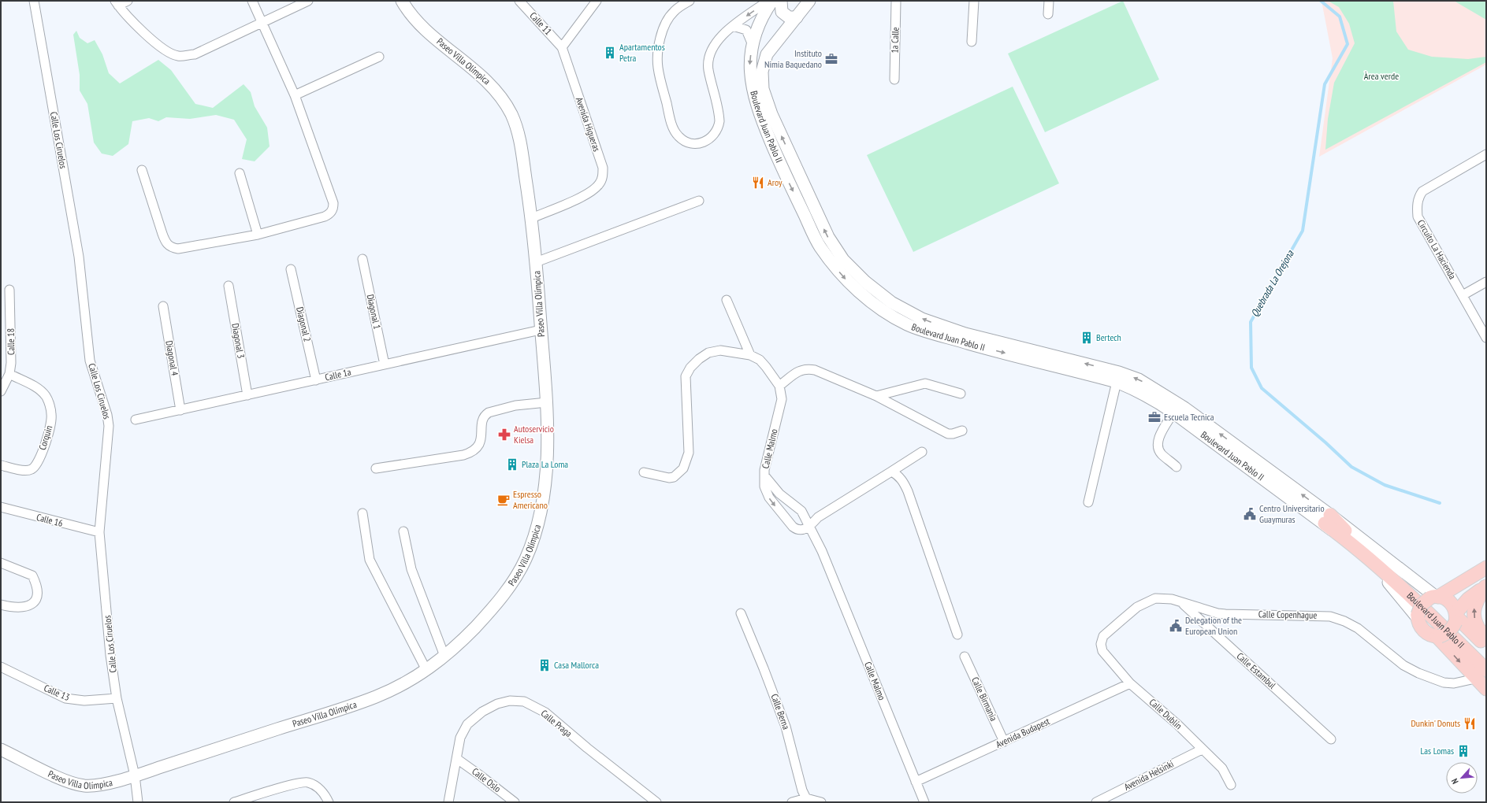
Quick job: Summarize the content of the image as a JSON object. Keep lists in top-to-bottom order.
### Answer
{
  "streets": {
    "main road": ["Paseo Villa Olímpica", "Boulevard Juan Pablo II"],
    "street": [
      "Calle 11",
      "1a Calle",
      "Avenida Higueras",
      "Calle Los Ciruelos",
      "Circuito La Hacienda",
      "Diagonal 1",
      "Diagonal 2",
      "Diagonal 3",
      "Calle 18",
      "Diagonal 4",
      "Calle 1a",
      "Corquin",
      "Calle Malmo",
      "Calle 16",
      "Calle Copenhague",
      "Calle Estambul",
      "Calle 13",
      "Calle Birmania",
      "Calle Berna",
      "Calle Dublín",
      "Calle Praga",
      "Avenida Budapest",
      "Avenida Helsinki",
      "Calle Oslo"
    ]
  },
  "crossings": [
    ["Calle 11", "Avenida Higueras"],
    ["Paseo Villa Olímpica", "Avenida Higueras"],
    ["Paseo Villa Olímpica", "Calle Los Ciruelos"],
    ["Paseo Villa Olímpica", "Calle 1a"],
    ["Boulevard Juan Pablo II", "Calle Copenhague"],
    ["Calle Los Ciruelos", "Calle 16"],
    ["Calle Los Ciruelos", "Calle 13"],
    ["Diagonal 1", "Calle 1a"],
    ["Diagonal 2", "Calle 1a"],
    ["Diagonal 3", "Calle 1a"],
    ["Calle 18", "Corquin"],
    ["Diagonal 4", "Calle 1a"],
    ["Calle Malmo", "Avenida Budapest"],
    ["Calle Copenhague", "Calle Estambul"],
    ["Calle Copenhague", "Calle Dublín"],
    ["Calle Birmania", "Avenida Budapest"],
    ["Calle Dublín", "Avenida Budapest"],
    ["Calle Dublín", "Avenida Helsinki"],
    ["Calle Praga", "Calle Oslo"]
  ],
  "water": ["Quebrada La Orejona"],
  "parks": ["Àrea verde"],
  "places": {
    "building": [
      "Apartamentos Petra",
      "Bertech",
      "Plaza La Loma",
      "Casa Mallorca",
      "Las Lomas"
    ],
    "office": ["Instituto Nimia Baquedano", "Escuela Tecnica"],
    "restaurant": ["Aroy", "Dunkin' Donuts"],
    "pharmacy": ["Autoservicio Kielsa"],
    "cafe": ["Espresso Americano"],
    "public building": ["Centro Universitario Guaymuras", "Delegation of the European Union"]
  },
  "north": "bottom left"
}
